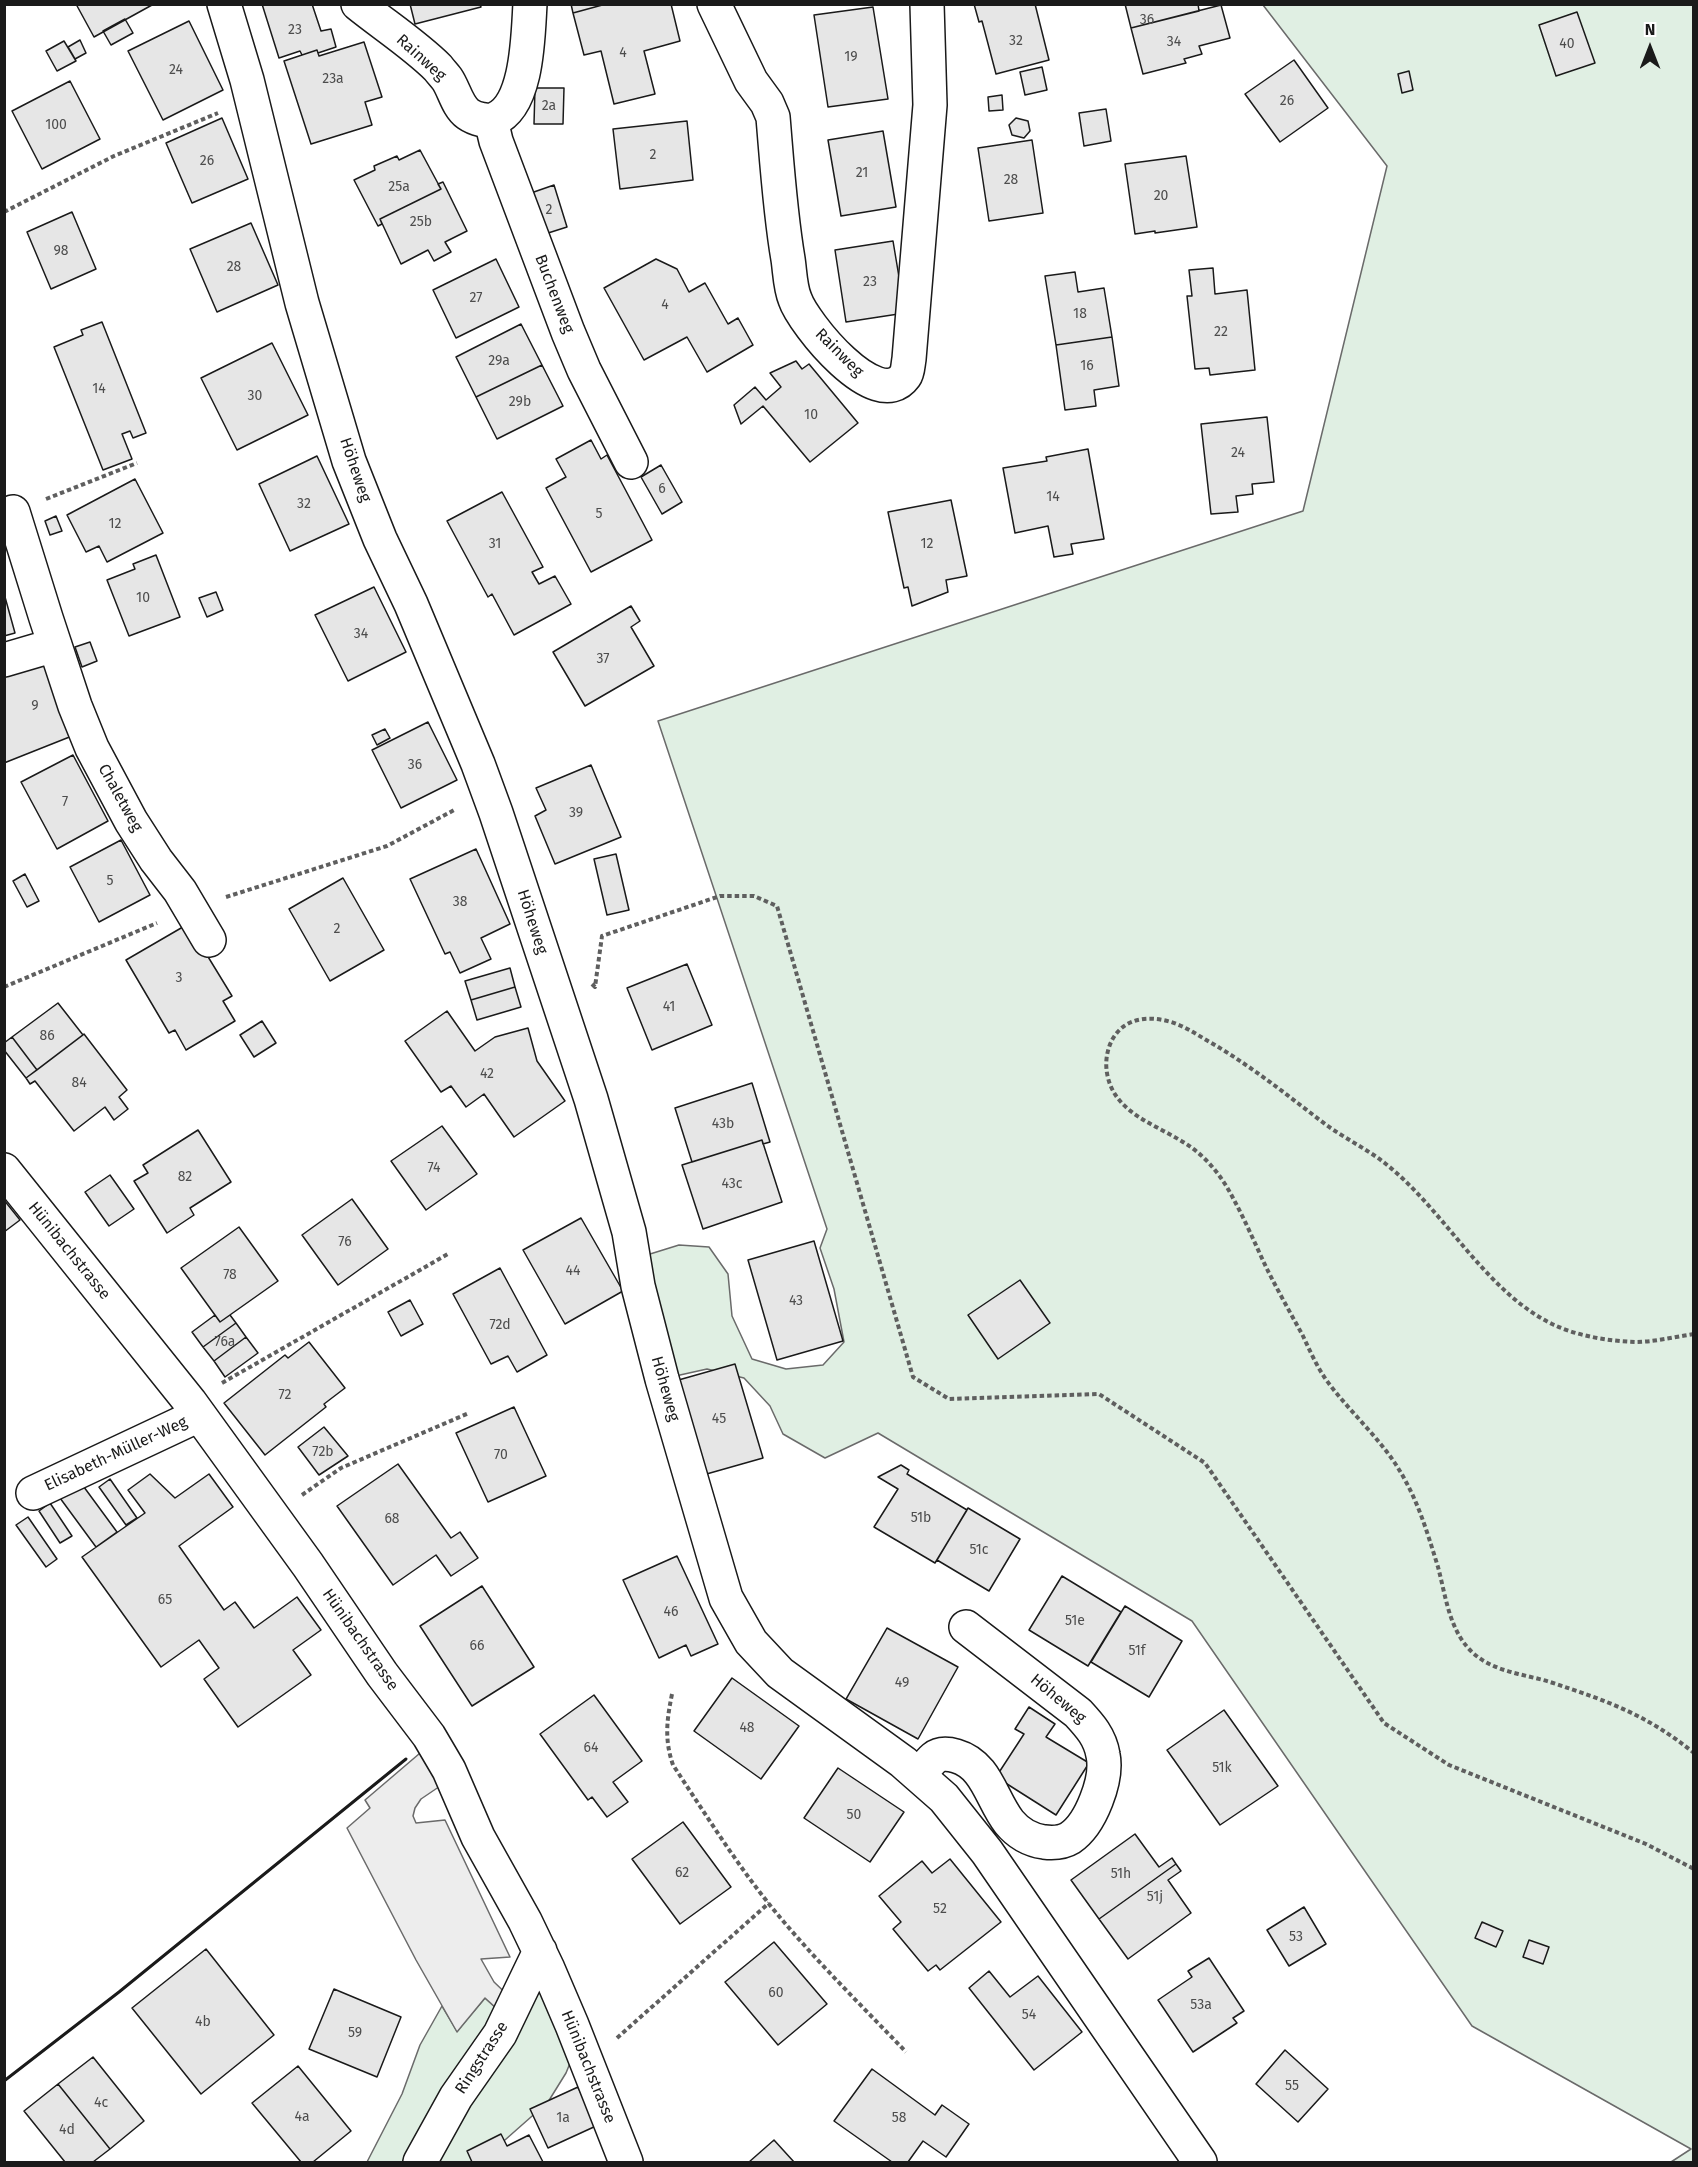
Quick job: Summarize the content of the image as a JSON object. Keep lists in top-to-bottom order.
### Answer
{
  "streets": {
    "street": [
      "Rainweg",
      "Buchenweg",
      "Höheweg",
      "Chaletweg",
      "Hünibachstrasse",
      "Elisabeth-Müller-Weg",
      "Ringstrasse"
    ]
  },
  "crossings": [
    ["Rainweg", "Buchenweg"],
    ["Hünibachstrasse", "Elisabeth-Müller-Weg"],
    ["Hünibachstrasse", "Ringstrasse"]
  ],
  "house_numbers": [
    "36",
    "23",
    "32",
    "34",
    "40",
    "4",
    "19",
    "24",
    "23a",
    "26",
    "2a",
    "100",
    "2",
    "26",
    "21",
    "28",
    "25a",
    "20",
    "2",
    "25b",
    "98",
    "28",
    "23",
    "27",
    "4",
    "18",
    "22",
    "29a",
    "16",
    "14",
    "30",
    "29b",
    "10",
    "24",
    "6",
    "14",
    "32",
    "5",
    "12",
    "31",
    "12",
    "10",
    "34",
    "37",
    "9",
    "36",
    "7",
    "39",
    "5",
    "38",
    "2",
    "3",
    "41",
    "86",
    "42",
    "84",
    "43b",
    "74",
    "82",
    "43c",
    "76",
    "44",
    "78",
    "43",
    "72d",
    "76a",
    "72",
    "45",
    "72b",
    "70",
    "51b",
    "68",
    "51c",
    "65",
    "46",
    "51e",
    "66",
    "51f",
    "49",
    "48",
    "64",
    "51k",
    "50",
    "62",
    "51h",
    "51j",
    "52",
    "53",
    "60",
    "53a",
    "54",
    "4b",
    "59",
    "55",
    "4c",
    "4a",
    "1a",
    "58",
    "4d"
  ],
  "north": "top"
}
